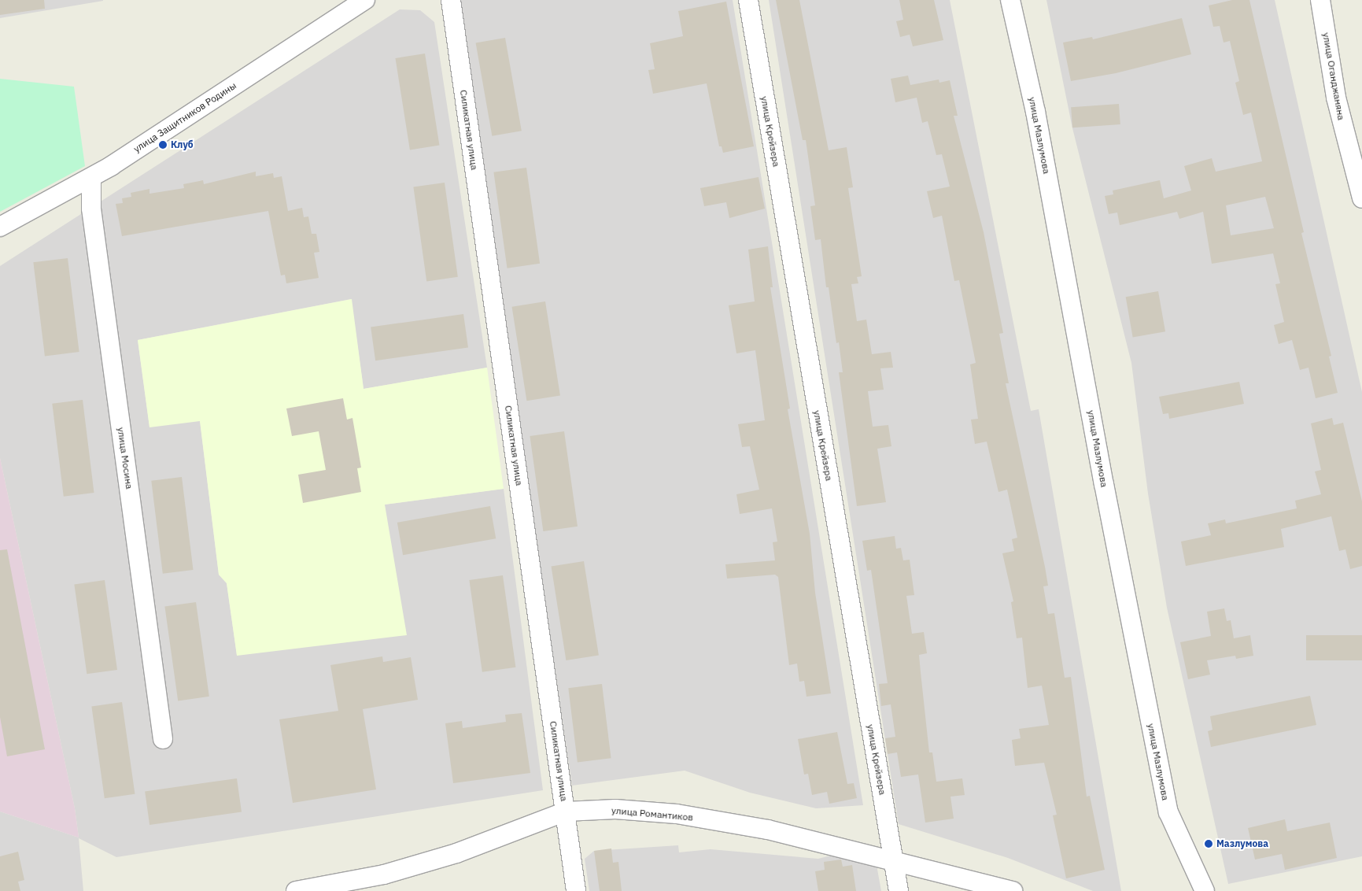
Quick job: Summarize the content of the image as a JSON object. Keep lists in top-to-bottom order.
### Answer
{
  "streets": {
    "street": [
      "улица Оганджаняна",
      "улица Защитников Родины",
      "Силикатная улица",
      "улица Крейзера",
      "улица Мазлумова",
      "улица Мосина",
      "улица Романтиков"
    ]
  },
  "crossings": [
    ["улица Защитников Родины", "улица Мосина"],
    ["Силикатная улица", "улица Романтиков"],
    ["улица Крейзера", "улица Романтиков"]
  ],
  "places": ["Клуб", "Мазлумова"]
}
